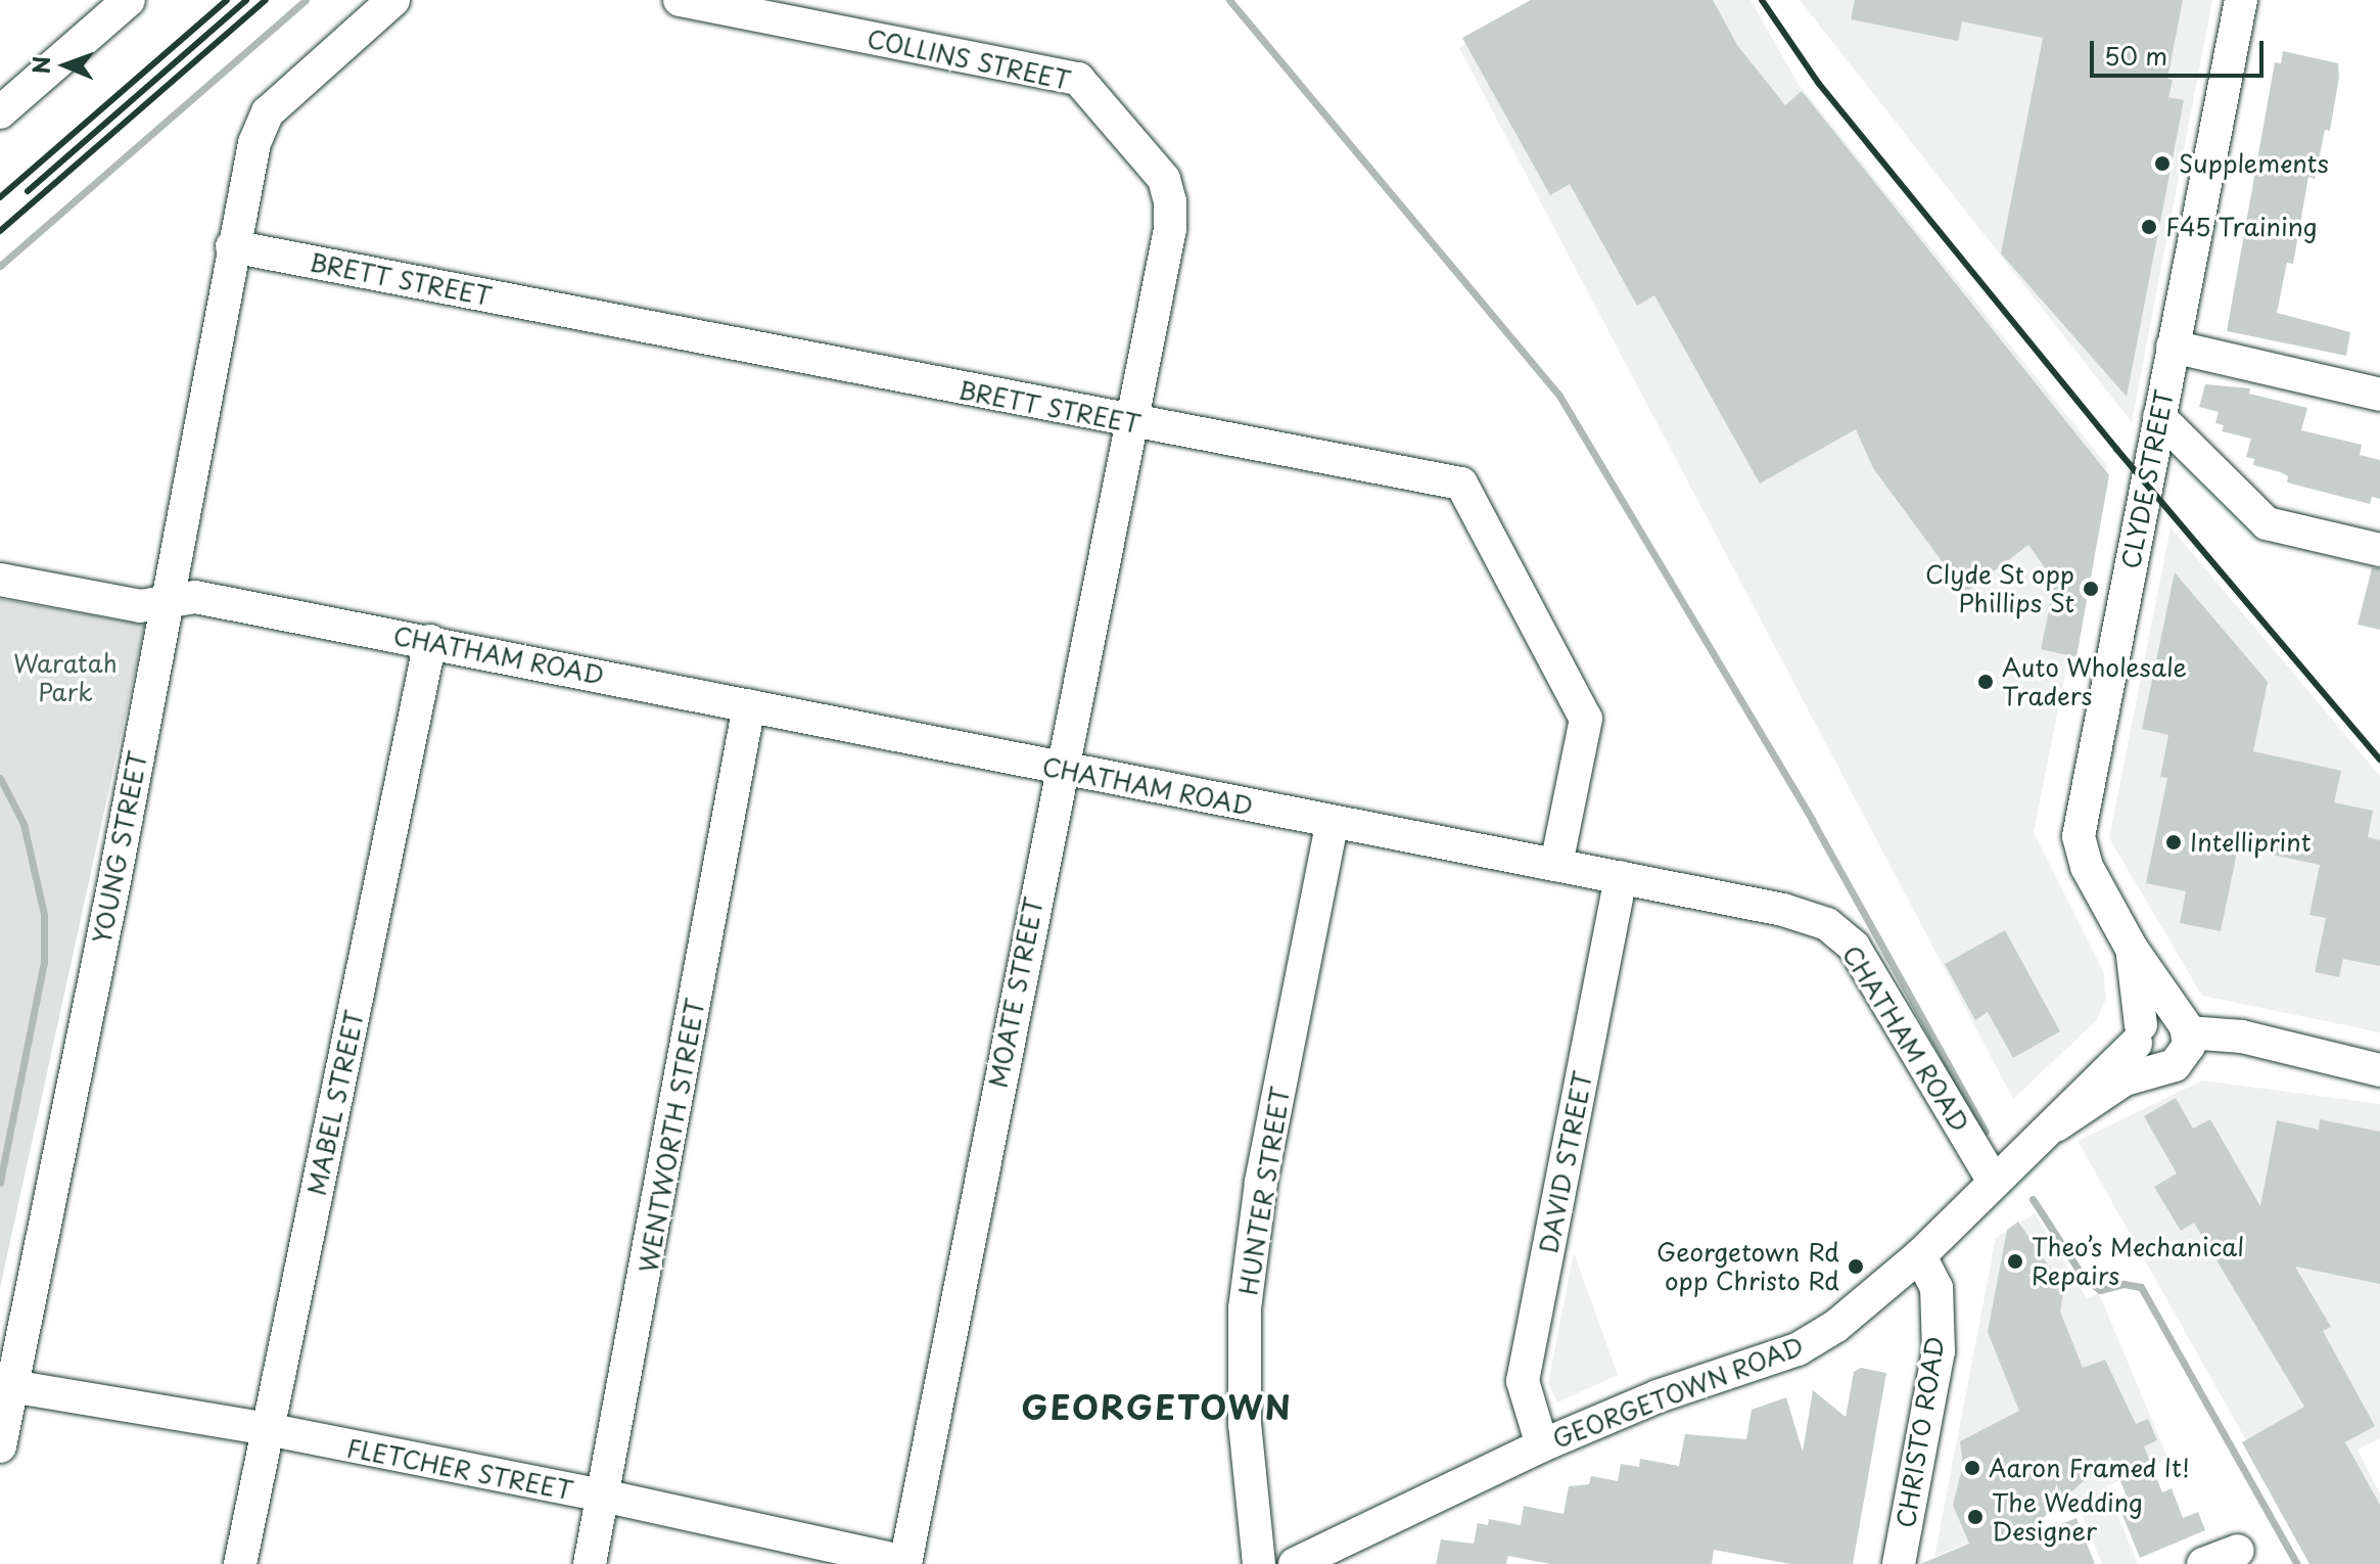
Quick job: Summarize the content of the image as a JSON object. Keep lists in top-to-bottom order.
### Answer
{
  "streets": {
    "street": [
      "COLLINS STREET",
      "BRETT STREET",
      "CLYDE STREET",
      "CHATHAM ROAD",
      "YOUNG STREET",
      "MOATE STREET",
      "MABEL STREET",
      "WENTWORTH STREET",
      "DAVID STREET",
      "HUNTER STREET",
      "GEORGETOWN ROAD",
      "CHRISTO ROAD",
      "FLETCHER STREET"
    ]
  },
  "crossings": [
    ["COLLINS STREET", "BRETT STREET"],
    ["COLLINS STREET", "MOATE STREET"],
    ["BRETT STREET", "CHATHAM ROAD"],
    ["BRETT STREET", "YOUNG STREET"],
    ["BRETT STREET", "MOATE STREET"],
    ["CLYDE STREET", "GEORGETOWN ROAD"],
    ["CHATHAM ROAD", "YOUNG STREET"],
    ["CHATHAM ROAD", "MOATE STREET"],
    ["CHATHAM ROAD", "MABEL STREET"],
    ["CHATHAM ROAD", "WENTWORTH STREET"],
    ["CHATHAM ROAD", "DAVID STREET"],
    ["CHATHAM ROAD", "HUNTER STREET"],
    ["CHATHAM ROAD", "GEORGETOWN ROAD"],
    ["YOUNG STREET", "FLETCHER STREET"],
    ["MOATE STREET", "FLETCHER STREET"],
    ["MABEL STREET", "FLETCHER STREET"],
    ["WENTWORTH STREET", "FLETCHER STREET"],
    ["DAVID STREET", "GEORGETOWN ROAD"],
    ["GEORGETOWN ROAD", "CHRISTO ROAD"]
  ],
  "districts": ["GEORGETOWN"],
  "parks": ["Waratah Park"],
  "places": [
    "Supplements",
    "F45 Training",
    "Clyde St opp Phillips St",
    "Auto Wholesale Traders",
    "Intelliprint",
    "Theo’s Mechanical Repairs",
    "Georgetown Rd opp Christo Rd",
    "Aaron Framed It!",
    "The Wedding Designer"
  ],
  "scale_bar": "50 m",
  "north": "left"
}
